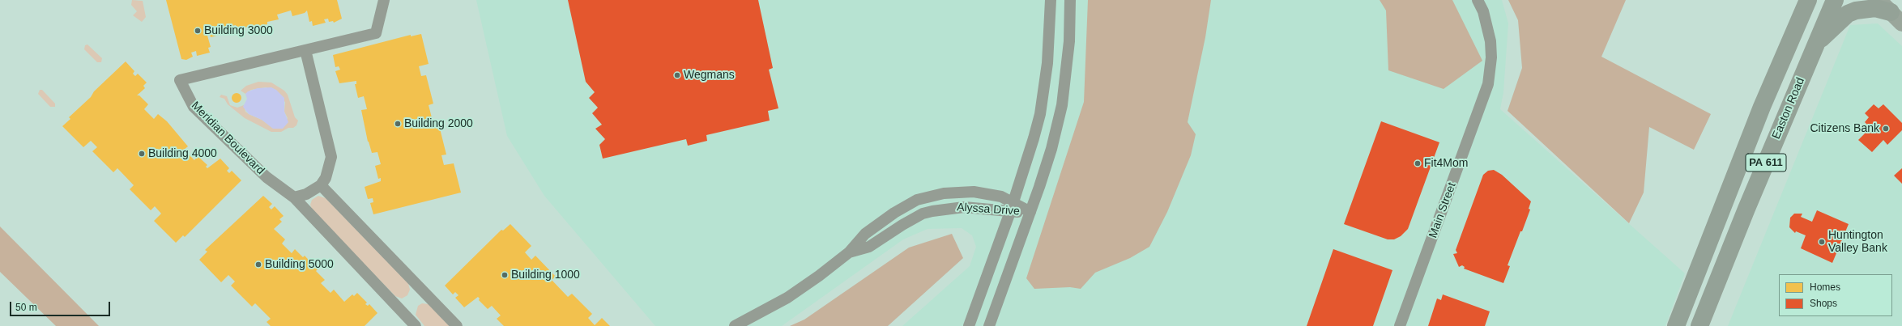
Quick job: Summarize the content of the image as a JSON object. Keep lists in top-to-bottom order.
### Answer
{
  "streets": {
    "highway": ["Easton Road", "PA 611"],
    "street": ["Meridian Boulevard", "Alyssa Drive", "Main Street"]
  },
  "places": [
    "Building 3000",
    "Wegmans",
    "Building 2000",
    "Citizens Bank",
    "Building 4000",
    "Fit4Mom",
    "Huntington Valley Bank",
    "Building 5000",
    "Building 1000"
  ],
  "legend": ["Homes", "Shops"],
  "scale_bar": "50 m"
}
